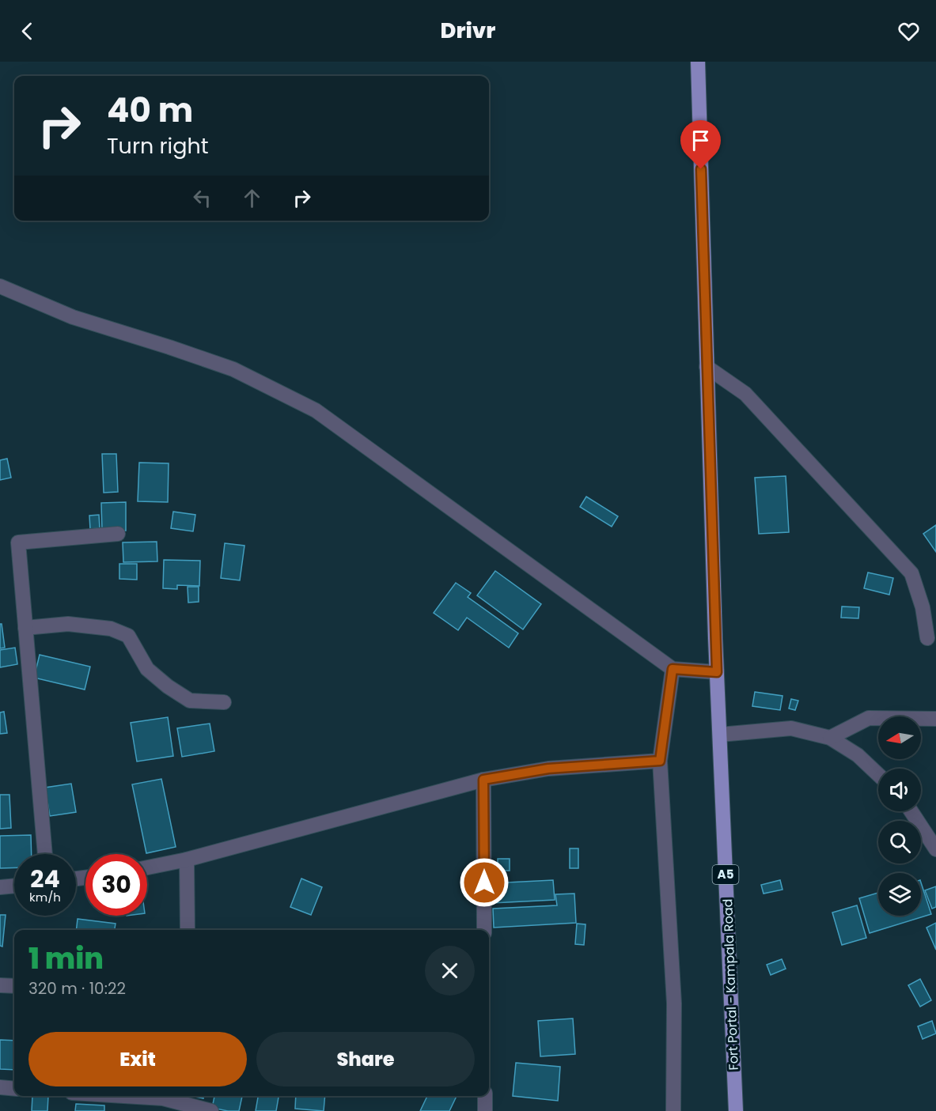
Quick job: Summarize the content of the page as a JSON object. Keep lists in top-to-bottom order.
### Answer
{
  "streets": {
    "main road": ["A5", "Fort Portal - Kampala Road"]
  },
  "north": "left",
  "page": {
    "header": "Drivr",
    "turn": ["40 m", "Turn right"],
    "speed": "24 km/h",
    "limit": "30",
    "heading": ["1 min", "320 m · 10:22"],
    "buttons": ["Exit", "Share"]
  }
}
